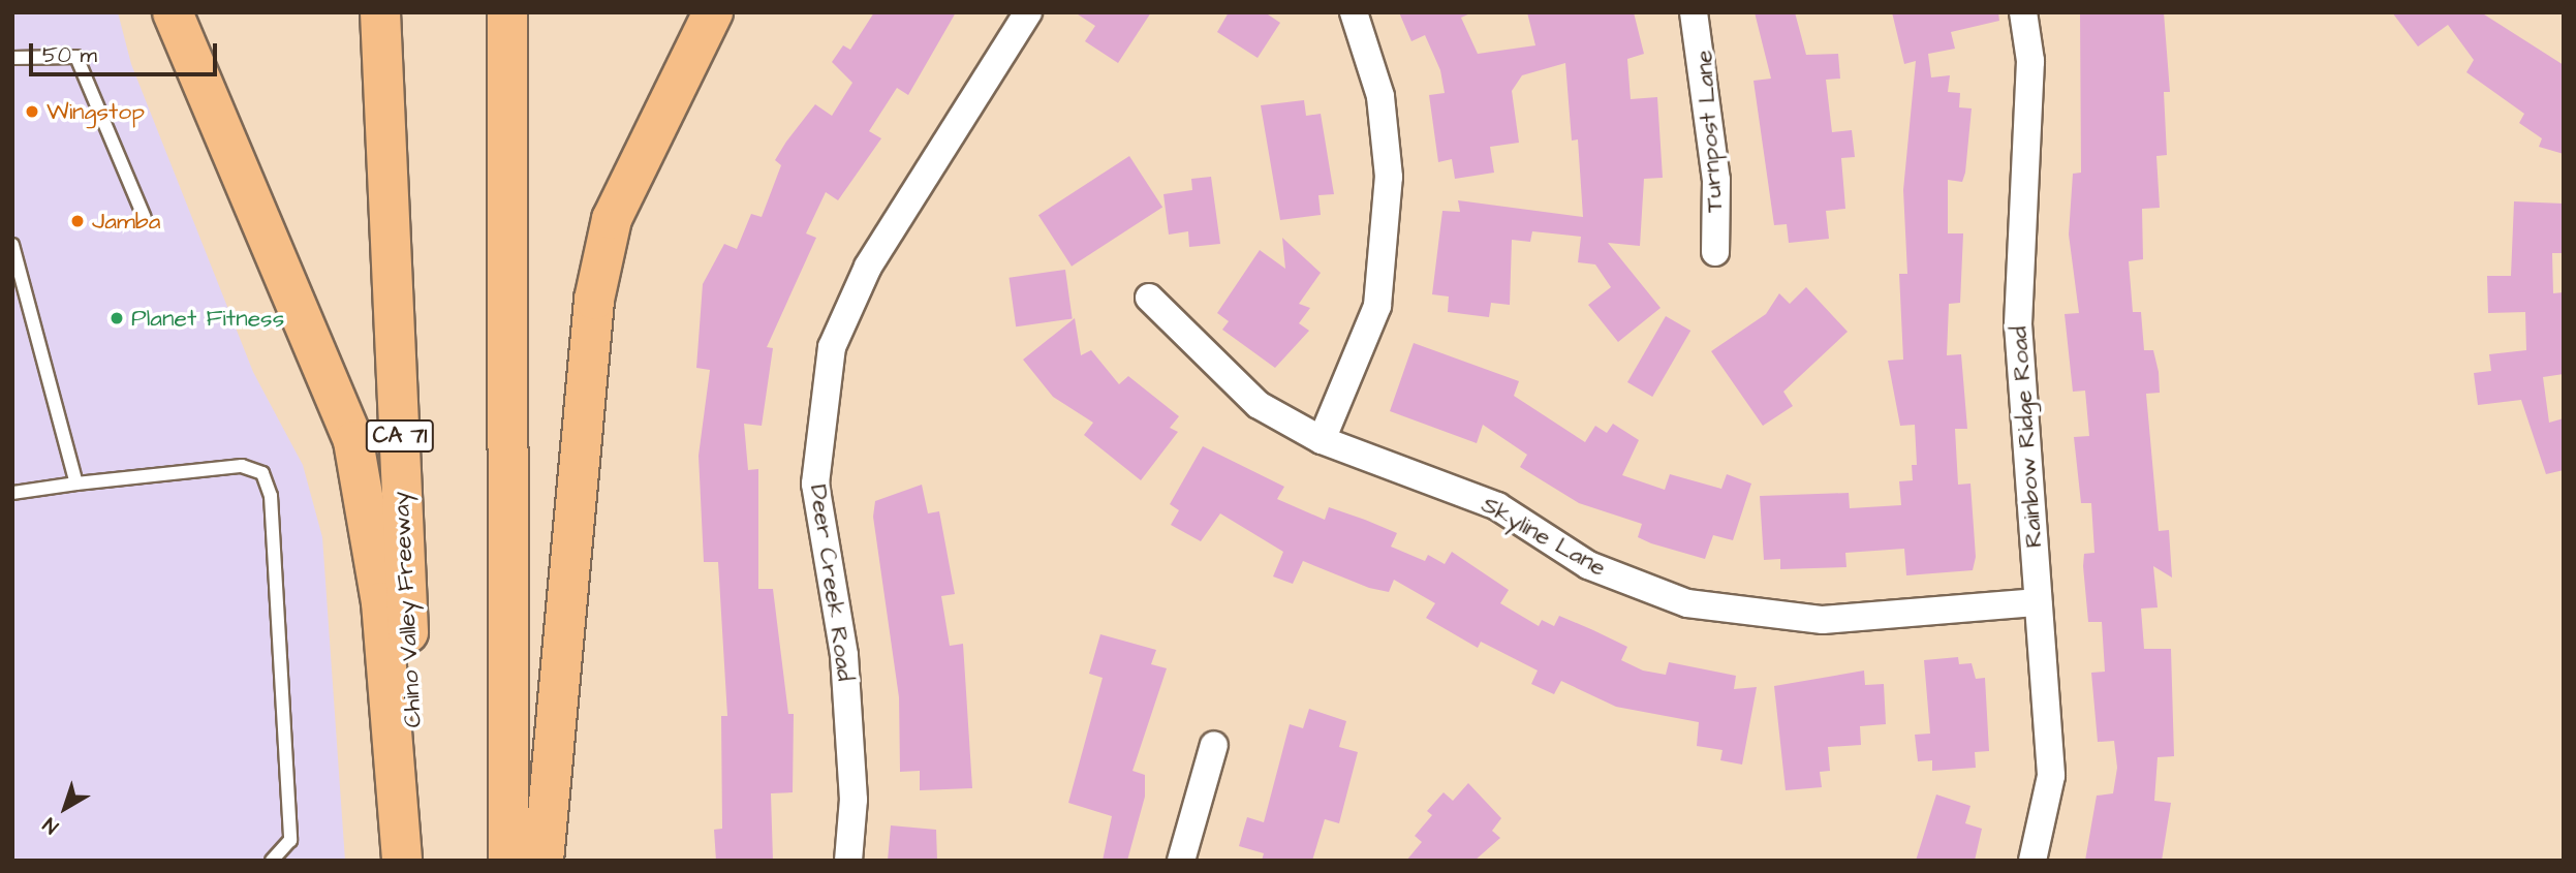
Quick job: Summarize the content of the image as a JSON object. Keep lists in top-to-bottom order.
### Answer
{
  "streets": {
    "highway": ["CA 71", "Chino Valley Freeway"],
    "street": [
      "Turnpost Lane",
      "Rainbow Ridge Road",
      "Skyline Lane",
      "Deer Creek Road"
    ]
  },
  "crossings": [
    ["Rainbow Ridge Road", "Skyline Lane"]
  ],
  "places": ["Wingstop", "Jamba", "Planet Fitness"],
  "scale_bar": "50 m",
  "north": "bottom left"
}
